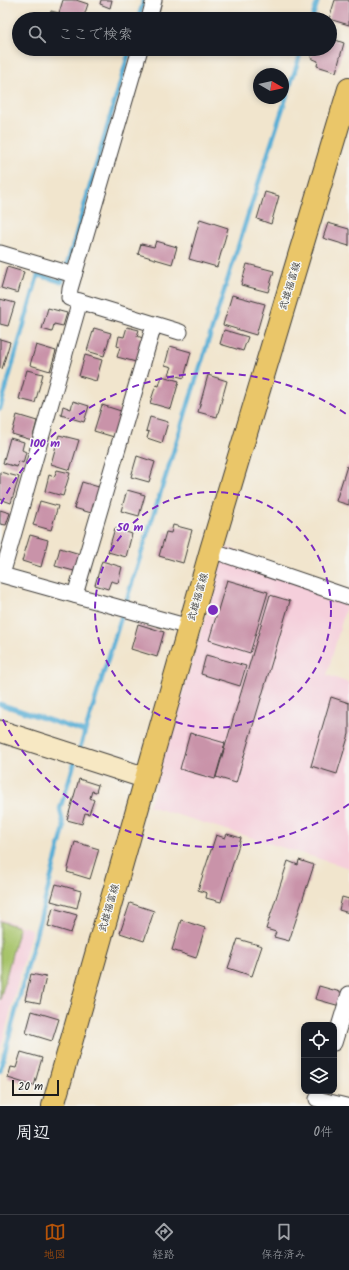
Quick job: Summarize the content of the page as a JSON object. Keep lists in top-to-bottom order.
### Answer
{
  "streets": {
    "main road": ["武雄福富線"]
  },
  "scale_bar": "20 m",
  "north": "right",
  "page": {
    "search": "ここで検索",
    "scale": "20 m",
    "heading": ["周辺", "0件"],
    "nav": ["地図", "経路", "保存済み"]
  },
  "rings": ["100 m", "50 m"]
}
